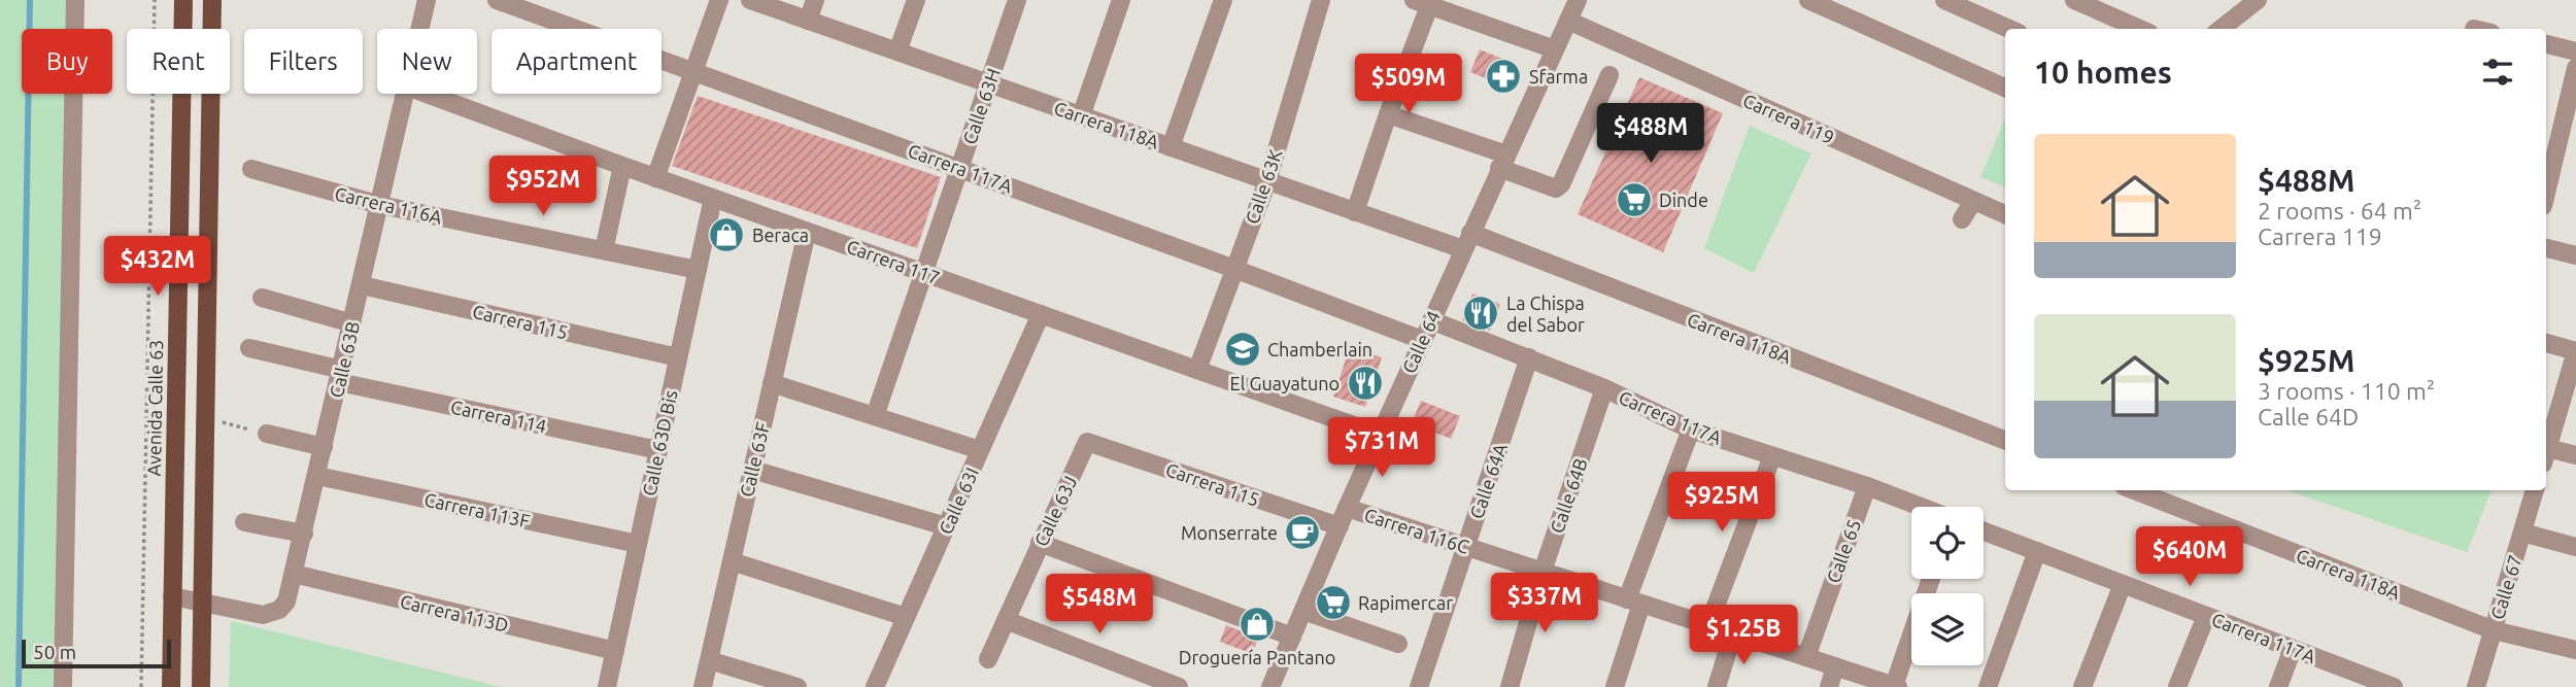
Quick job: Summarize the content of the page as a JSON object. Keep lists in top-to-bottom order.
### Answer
{
  "streets": {
    "main road": ["Avenida Calle 63"],
    "street": [
      "Calle 63H",
      "Carrera 119",
      "Carrera 118A",
      "Carrera 117A",
      "Calle 63K",
      "Carrera 116A",
      "Carrera 117",
      "Carrera 115",
      "Calle 64",
      "Calle 63B",
      "Carrera 114",
      "Calle 63D Bis",
      "Calle 63F",
      "Calle 64A",
      "Calle 64B",
      "Calle 63I",
      "Carrera 113F",
      "Calle 63J",
      "Carrera 116C",
      "Calle 65",
      "Calle 67",
      "Carrera 113D"
    ]
  },
  "crossings": [
    ["Calle 63H", "Carrera 118A"],
    ["Calle 63H", "Carrera 117A"],
    ["Calle 63H", "Carrera 117"],
    ["Carrera 119", "Calle 64"],
    ["Carrera 118A", "Calle 63K"],
    ["Carrera 118A", "Calle 64"],
    ["Carrera 118A", "Calle 67"],
    ["Carrera 117A", "Calle 63K"],
    ["Carrera 117A", "Calle 64"],
    ["Carrera 117A", "Calle 64A"],
    ["Carrera 117A", "Calle 64B"],
    ["Carrera 117A", "Calle 65"],
    ["Calle 63K", "Carrera 117"],
    ["Carrera 116A", "Calle 63B"],
    ["Carrera 116A", "Calle 63D Bis"],
    ["Carrera 117", "Calle 64"],
    ["Carrera 117", "Calle 63D Bis"],
    ["Carrera 117", "Calle 63F"],
    ["Carrera 117", "Calle 63I"],
    ["Carrera 115", "Calle 64"],
    ["Carrera 115", "Calle 63B"],
    ["Carrera 115", "Calle 63D Bis"],
    ["Carrera 115", "Calle 63J"],
    ["Calle 64", "Carrera 116C"],
    ["Calle 63B", "Avenida Calle 63"],
    ["Calle 63B", "Carrera 114"],
    ["Calle 63B", "Carrera 113F"],
    ["Calle 63B", "Carrera 113D"],
    ["Carrera 114", "Calle 63D Bis"],
    ["Calle 63D Bis", "Carrera 113F"],
    ["Calle 63D Bis", "Carrera 113D"],
    ["Calle 64A", "Carrera 116C"],
    ["Calle 64B", "Carrera 116C"],
    ["Carrera 116C", "Calle 65"]
  ],
  "places": {
    "pharmacy": ["Sfarma"],
    "supermarket": ["Dinde", "Rapimercar"],
    "shop": ["Beraca", "Droguería Pantano"],
    "restaurant": ["La Chispa del Sabor", "El Guayatuno"],
    "school or university": ["Chamberlain"],
    "cafe": ["Monserrate"]
  },
  "scale_bar": "50 m",
  "page": {
    "chip": [
      "Buy",
      "Rent",
      "Filters",
      "New",
      "Apartment"
    ],
    "heading": "10 homes",
    "price": [
      "$509M",
      "$488M",
      "$952M",
      "$432M",
      "$731M",
      "$925M",
      "$640M",
      "$337M",
      "$548M",
      "$1.25B"
    ],
    "list": [
      {
        "name": "$488M",
        "note": "2 rooms · 64 m² · Carrera 119"
      },
      {
        "name": "$925M",
        "note": "3 rooms · 110 m² · Calle 64D"
      }
    ],
    "scale": "50 m"
  }
}
